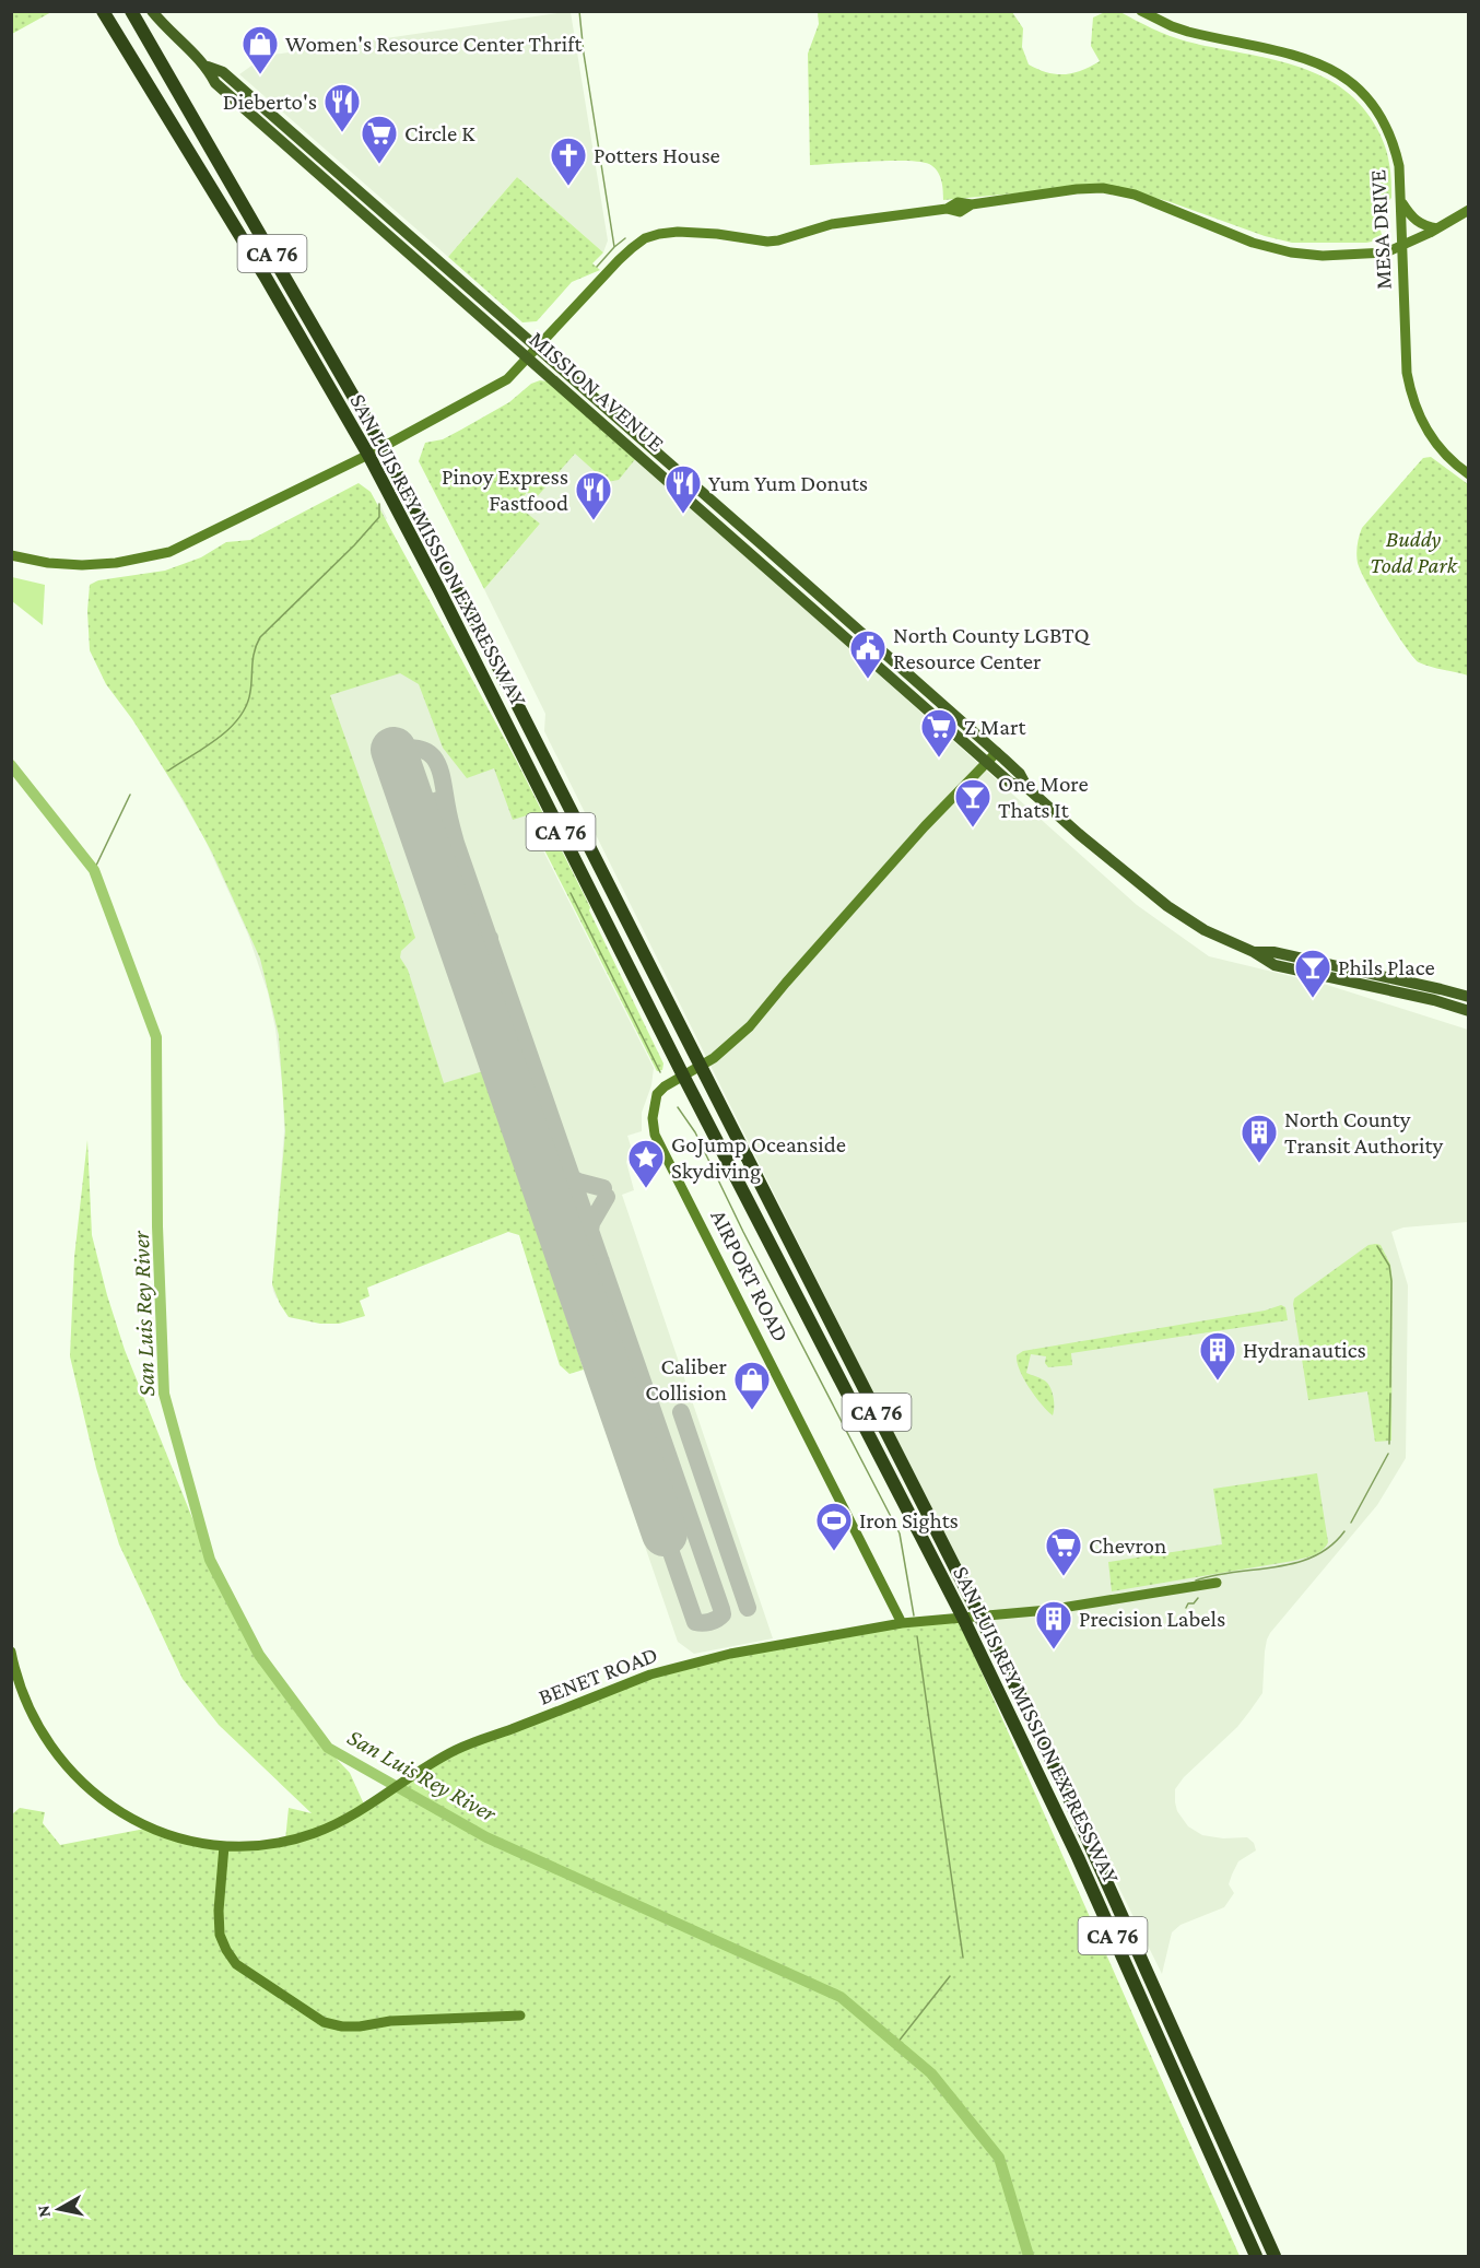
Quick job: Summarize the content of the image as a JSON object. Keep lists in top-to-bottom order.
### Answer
{
  "streets": {
    "highway": ["CA 76", "SAN LUIS REY MISSION EXPRESSWAY"],
    "main road": [
      "MESA DRIVE",
      "MISSION AVENUE",
      "AIRPORT ROAD",
      "BENET ROAD"
    ]
  },
  "crossings": [
    ["MISSION AVENUE", "SAN LUIS REY MISSION EXPRESSWAY"],
    ["MISSION AVENUE", "AIRPORT ROAD"],
    ["SAN LUIS REY MISSION EXPRESSWAY", "AIRPORT ROAD"],
    ["SAN LUIS REY MISSION EXPRESSWAY", "BENET ROAD"],
    ["AIRPORT ROAD", "BENET ROAD"]
  ],
  "water": ["San Luis Rey River"],
  "parks": ["Buddy Todd Park"],
  "places": {
    "shop": ["Women's Resource Center Thrift", "Caliber Collision"],
    "restaurant": ["Dieberto's", "Yum Yum Donuts", "Pinoy Express Fastfood"],
    "supermarket": ["Circle K", "Z Mart", "Chevron"],
    "church": ["Potters House"],
    "public building": ["North County LGBTQ Resource Center"],
    "bar": ["One More Thats It", "Phils Place"],
    "building": ["North County Transit Authority", "Hydranautics", "Precision Labels"],
    "place": ["GoJump Oceanside Skydiving"],
    "sports": ["Iron Sights"]
  },
  "north": "left"
}
